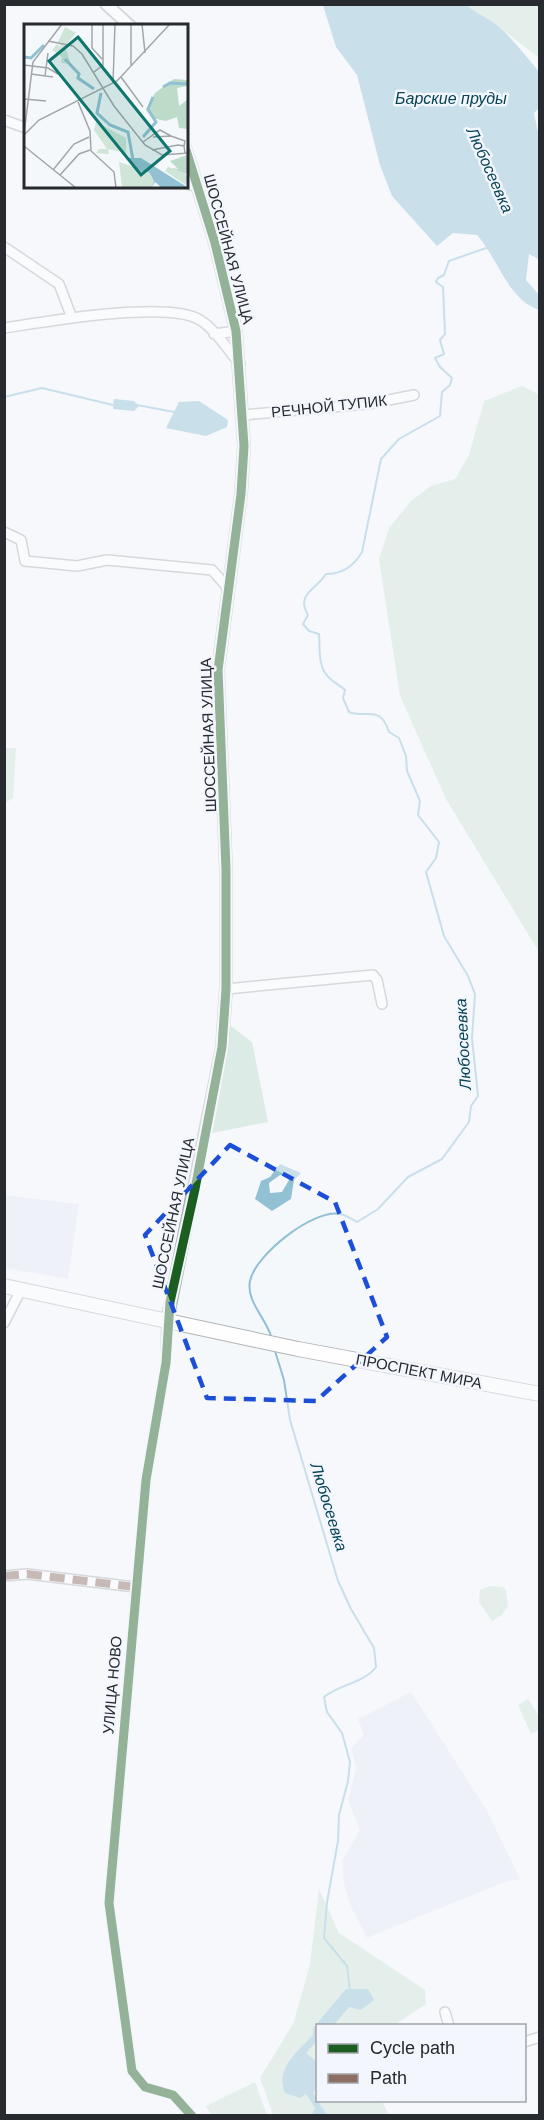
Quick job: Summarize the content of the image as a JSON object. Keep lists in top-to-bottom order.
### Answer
{
  "streets": {
    "main road": ["ПРОСПЕКТ МИРА"],
    "street": ["ШОССЕЙНАЯ УЛИЦА", "РЕЧНОЙ ТУПИК", "УЛИЦА НОВО"]
  },
  "crossings": [
    ["ШОССЕЙНАЯ УЛИЦА", "РЕЧНОЙ ТУПИК"],
    ["ШОССЕЙНАЯ УЛИЦА", "ПРОСПЕКТ МИРА"],
    ["ШОССЕЙНАЯ УЛИЦА", "УЛИЦА НОВО"],
    ["ПРОСПЕКТ МИРА", "УЛИЦА НОВО"]
  ],
  "water": ["Барские пруды", "Любосеевка"],
  "legend": ["Cycle path", "Path"]
}
